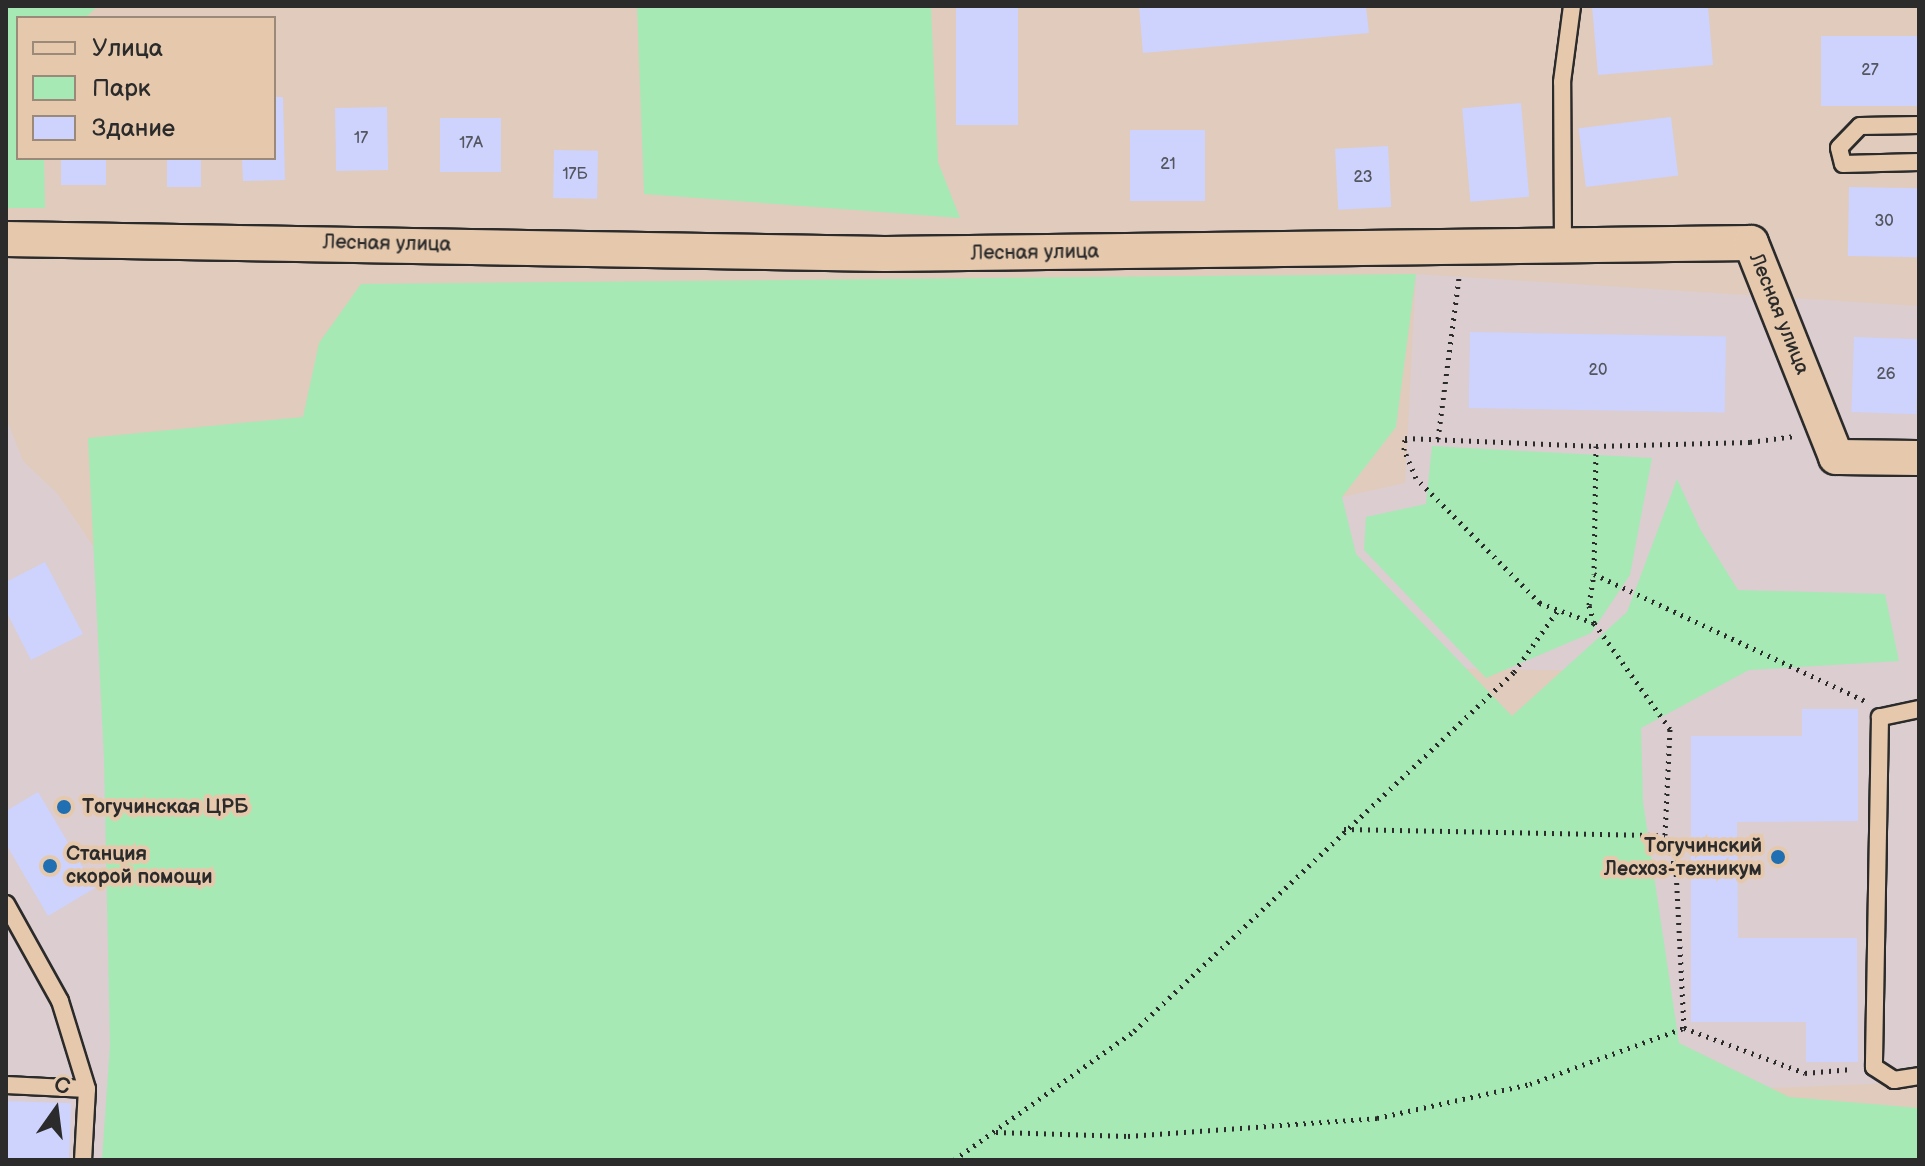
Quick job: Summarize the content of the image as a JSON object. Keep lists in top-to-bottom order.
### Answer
{
  "streets": {
    "street": ["Лесная улица"]
  },
  "places": ["Тогучинская ЦРБ", "Тогучинский Лесхоз-техникум", "Станция скорой помощи"],
  "house_numbers": [
    "27",
    "17",
    "17А",
    "21",
    "17Б",
    "23",
    "30",
    "20",
    "26"
  ],
  "legend": ["Улица", "Парк", "Здание"],
  "north": "top"
}
